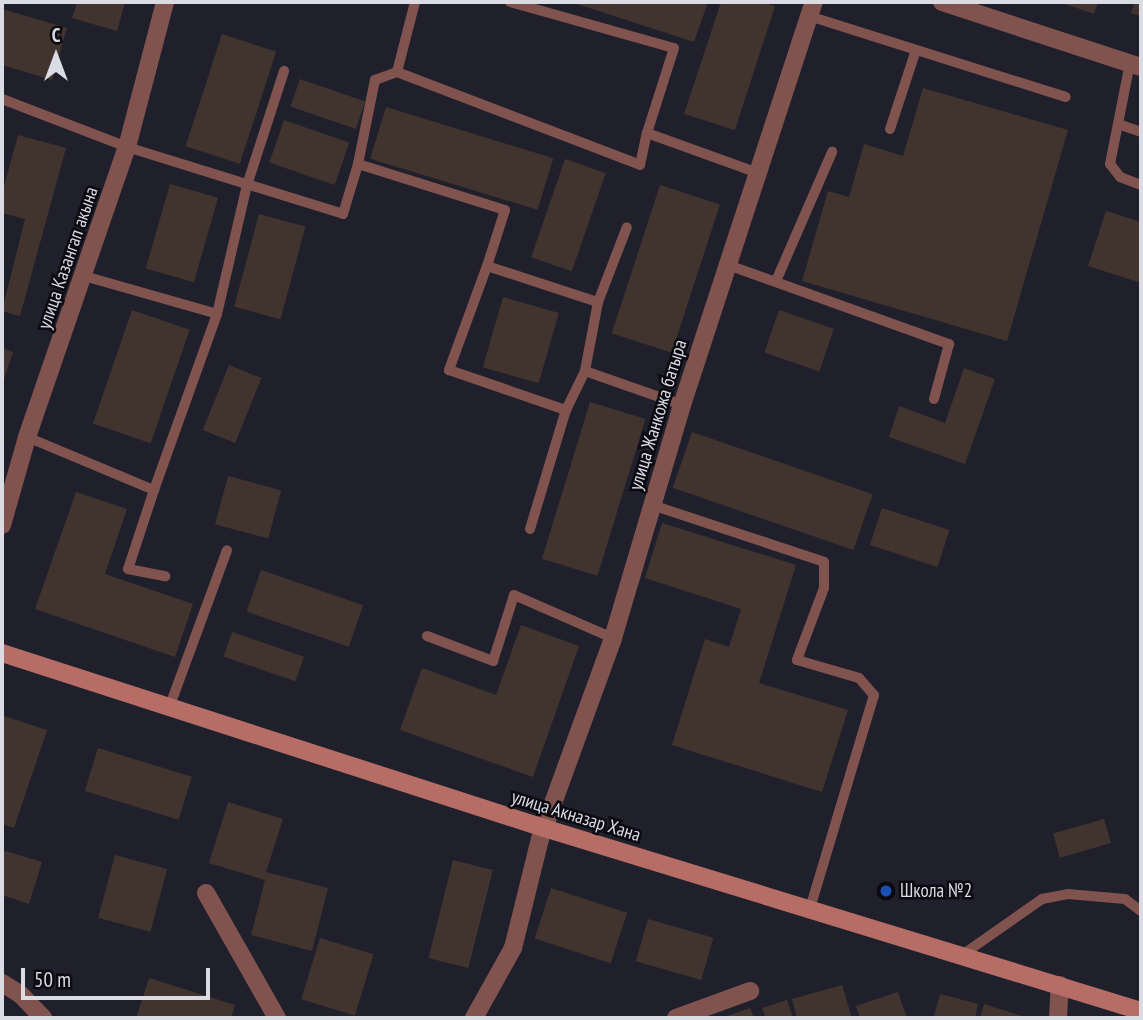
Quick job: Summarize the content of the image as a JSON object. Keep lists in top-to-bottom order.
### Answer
{
  "streets": {
    "main road": ["улица Акназар Хана"],
    "street": ["улица Казангап акына", "улица Жанкожа батыра"]
  },
  "crossings": [
    ["улица Жанкожа батыра", "улица Акназар Хана"]
  ],
  "places": ["Школа №2"],
  "scale_bar": "50 m",
  "north": "top"
}
